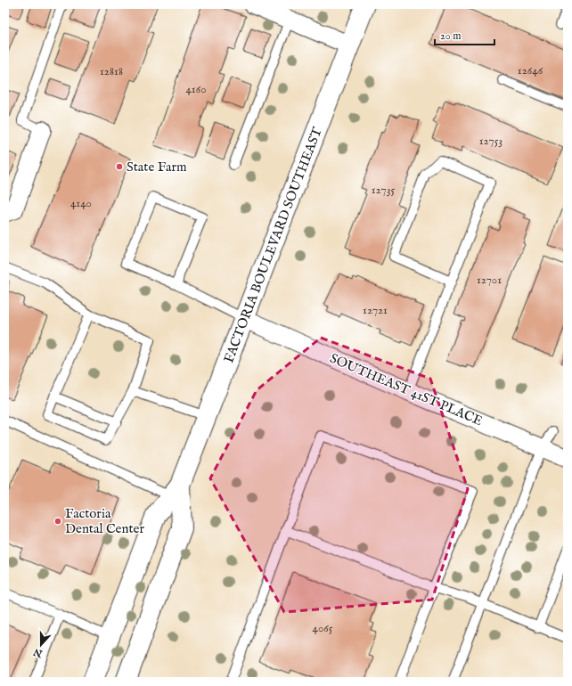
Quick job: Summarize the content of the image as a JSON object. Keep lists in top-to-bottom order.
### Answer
{
  "streets": {
    "main road": ["FACTORIA BOULEVARD SOUTHEAST"],
    "street": ["SOUTHEAST 41ST PLACE"]
  },
  "crossings": [
    ["FACTORIA BOULEVARD SOUTHEAST", "SOUTHEAST 41ST PLACE"]
  ],
  "places": ["State Farm", "Factoria Dental Center"],
  "house_numbers": [
    "12646",
    "12818",
    "4160",
    "12753",
    "12735",
    "4140",
    "12701",
    "12721",
    "4065"
  ],
  "scale_bar": "20 m",
  "north": "bottom"
}
